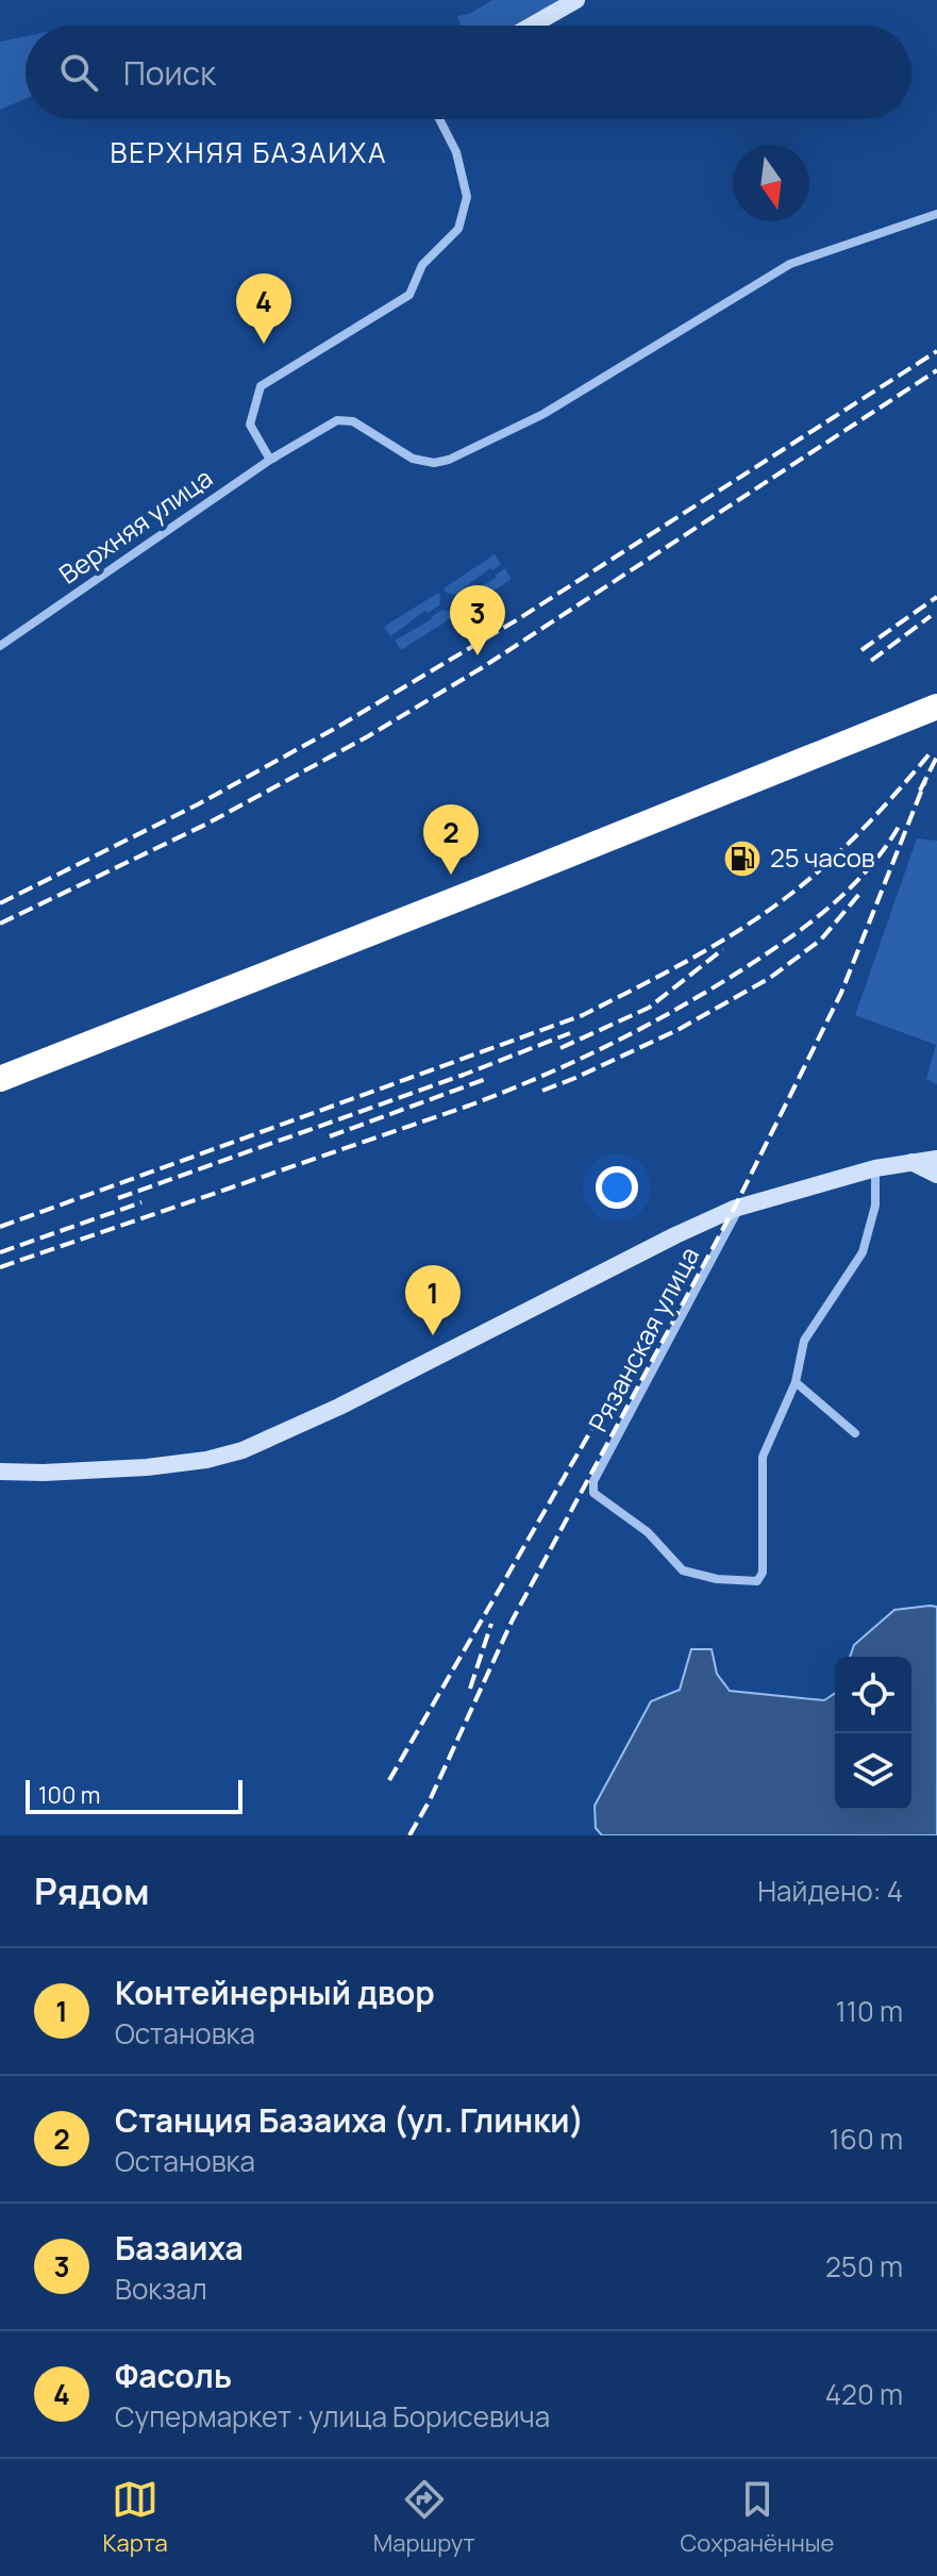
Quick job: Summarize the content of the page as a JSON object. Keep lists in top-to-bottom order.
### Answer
{
  "streets": {
    "street": ["Верхняя улица", "Рязанская улица"]
  },
  "districts": ["ВЕРХНЯЯ БАЗАИХА"],
  "places": {
    "fuel station": ["25 часов"]
  },
  "scale_bar": "100 m",
  "north": "bottom",
  "page": {
    "search": "Поиск",
    "pins": [
      "4",
      "3",
      "2",
      "1"
    ],
    "scale": "100 m",
    "heading": ["Рядом", "Найдено: 4"],
    "list": [
      {
        "mark": "1",
        "name": "Контейнерный двор",
        "note": "Остановка",
        "value": "110 m"
      },
      {
        "mark": "2",
        "name": "Станция Базаиха (ул. Глинки)",
        "note": "Остановка",
        "value": "160 m"
      },
      {
        "mark": "3",
        "name": "Базаиха",
        "note": "Вокзал",
        "value": "250 m"
      },
      {
        "mark": "4",
        "name": "Фасоль",
        "note": "Супермаркет · улица Борисевича",
        "value": "420 m"
      }
    ],
    "nav": ["Карта", "Маршрут", "Сохранённые"]
  }
}
